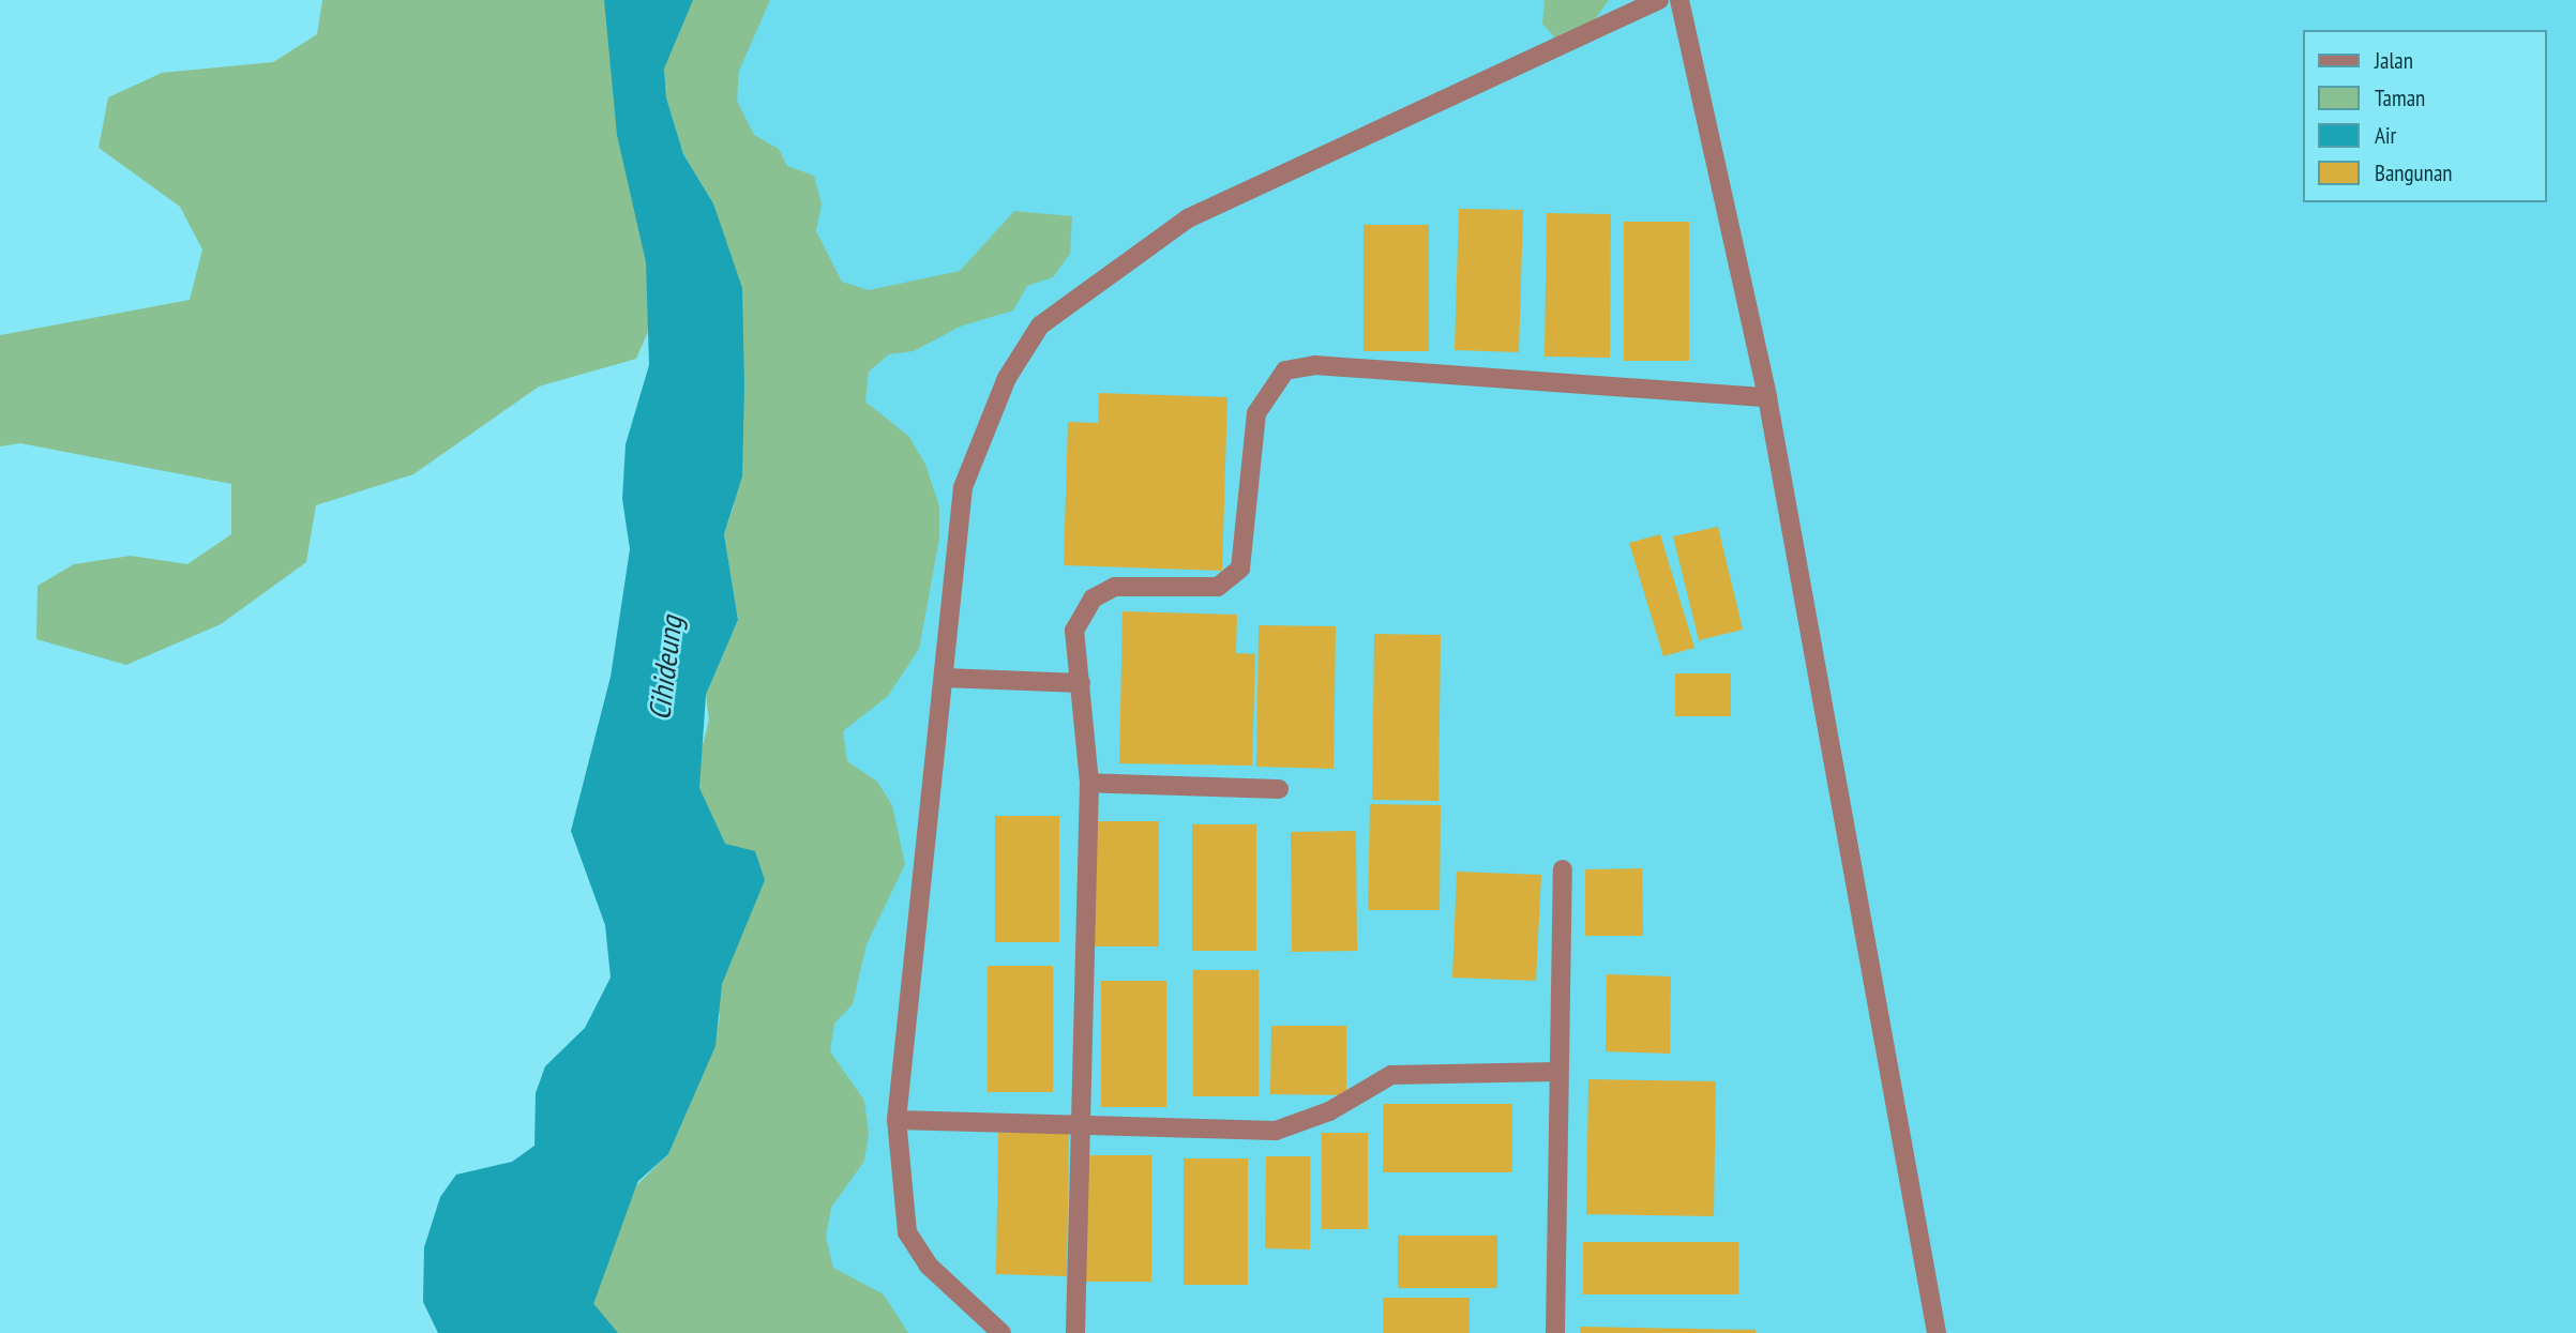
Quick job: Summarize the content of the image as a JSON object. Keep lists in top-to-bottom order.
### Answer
{
  "water": ["Cihideung"],
  "legend": [
    "Jalan",
    "Taman",
    "Air",
    "Bangunan"
  ]
}
